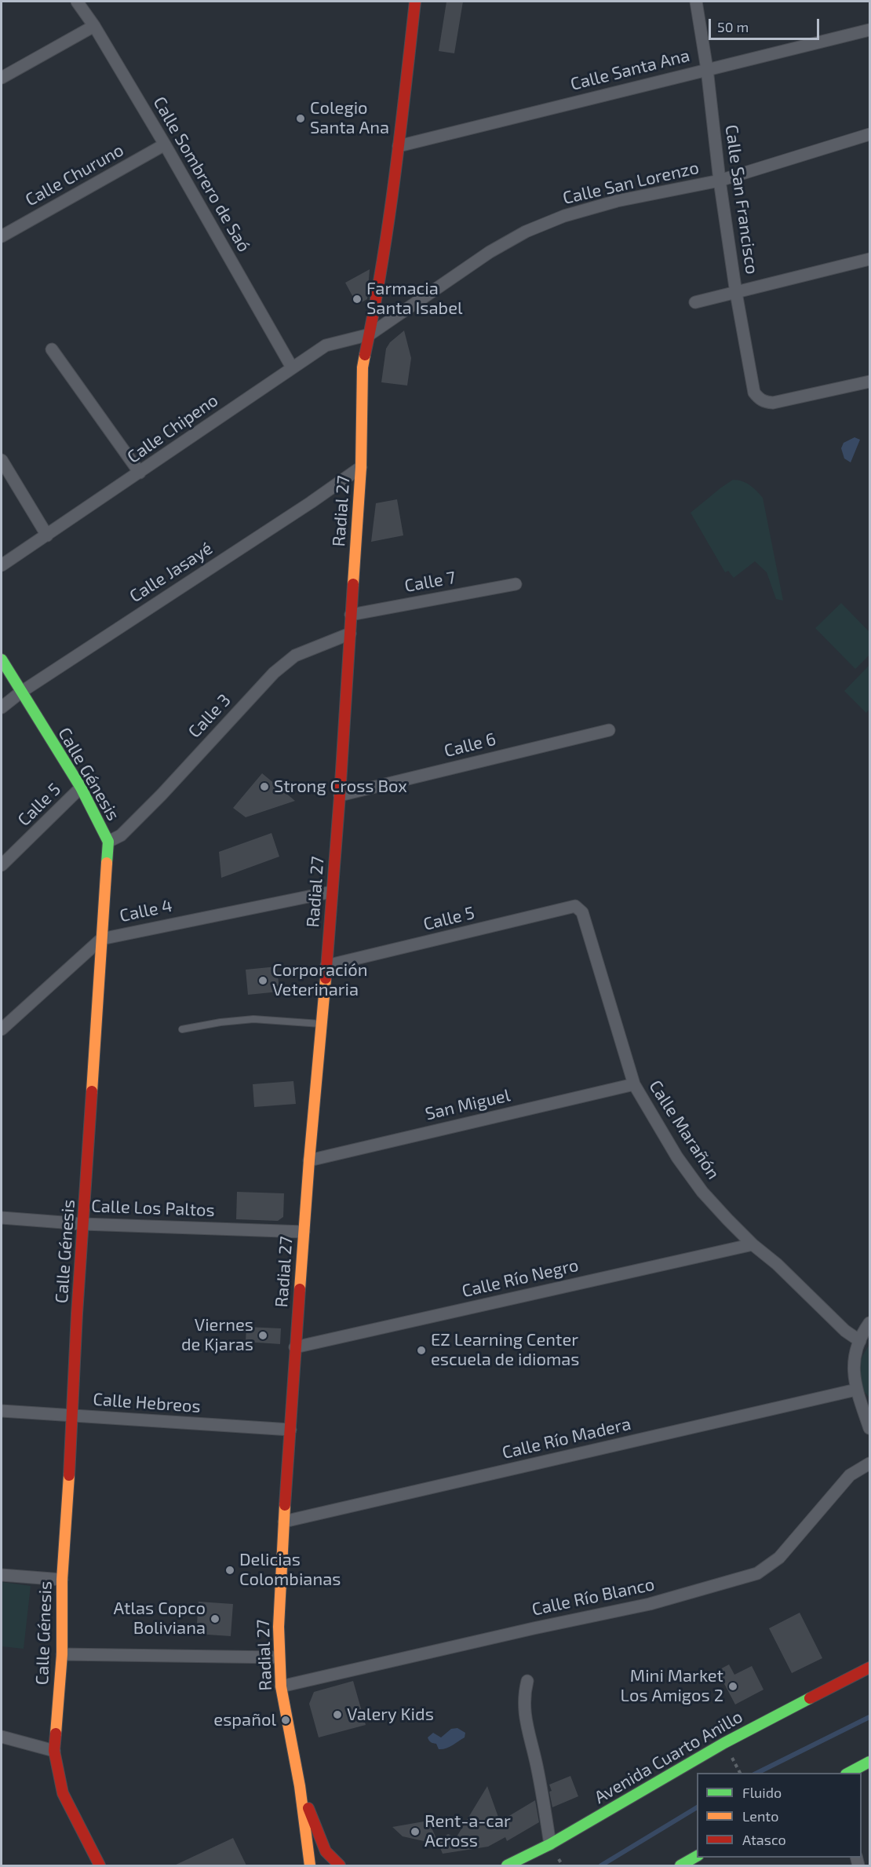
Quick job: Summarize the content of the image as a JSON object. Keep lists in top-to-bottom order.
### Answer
{
  "streets": {
    "main road": ["Radial 27", "Calle Génesis", "Avenida Cuarto Anillo"],
    "street": [
      "Calle Santa Ana",
      "Calle Sombrero de Saó",
      "Calle Churuno",
      "Calle San Lorenzo",
      "Calle San Francisco",
      "Calle Chipeno",
      "Calle Jasayé",
      "Calle 7",
      "Calle 3",
      "Calle 6",
      "Calle 5",
      "Calle 4",
      "San Miguel",
      "Calle Marañón",
      "Calle Los Paltos",
      "Calle Río Negro",
      "Calle Hebreos",
      "Calle Río Madera",
      "Calle Río Blanco"
    ]
  },
  "crossings": [
    ["Calle Santa Ana", "Calle San Francisco"],
    ["Calle Santa Ana", "Radial 27"],
    ["Calle Sombrero de Saó", "Calle Churuno"],
    ["Calle Sombrero de Saó", "Calle Chipeno"],
    ["Calle San Lorenzo", "Calle San Francisco"],
    ["Calle San Lorenzo", "Calle Chipeno"],
    ["Calle San Lorenzo", "Radial 27"],
    ["Calle Chipeno", "Radial 27"],
    ["Radial 27", "Calle Jasayé"],
    ["Radial 27", "Calle 7"],
    ["Radial 27", "Calle 3"],
    ["Radial 27", "Calle 6"],
    ["Radial 27", "Calle 5"],
    ["Radial 27", "Calle 4"],
    ["Radial 27", "San Miguel"],
    ["Radial 27", "Calle Los Paltos"],
    ["Radial 27", "Calle Río Negro"],
    ["Radial 27", "Calle Hebreos"],
    ["Radial 27", "Calle Río Madera"],
    ["Radial 27", "Calle Río Blanco"],
    ["Calle Jasayé", "Calle Génesis"],
    ["Calle 3", "Calle Génesis"],
    ["Calle Génesis", "Calle 5"],
    ["Calle Génesis", "Calle 4"],
    ["Calle Génesis", "Calle Los Paltos"],
    ["Calle Génesis", "Calle Hebreos"],
    ["Calle 5", "Calle Marañón"],
    ["San Miguel", "Calle Marañón"],
    ["Calle Marañón", "Calle Río Negro"]
  ],
  "places": [
    "Colegio Santa Ana",
    "Farmacia Santa Isabel",
    "Strong Cross Box",
    "Corporación Veterinaria",
    "Viernes de Kjaras",
    "EZ Learning Center escuela de idiomas",
    "Delicias Colombianas",
    "Atlas Copco Boliviana",
    "Mini Market Los Amigos 2",
    "Valery Kids",
    "español",
    "Rent-a-car Across"
  ],
  "legend": ["Fluido", "Lento", "Atasco"],
  "scale_bar": "50 m"
}
